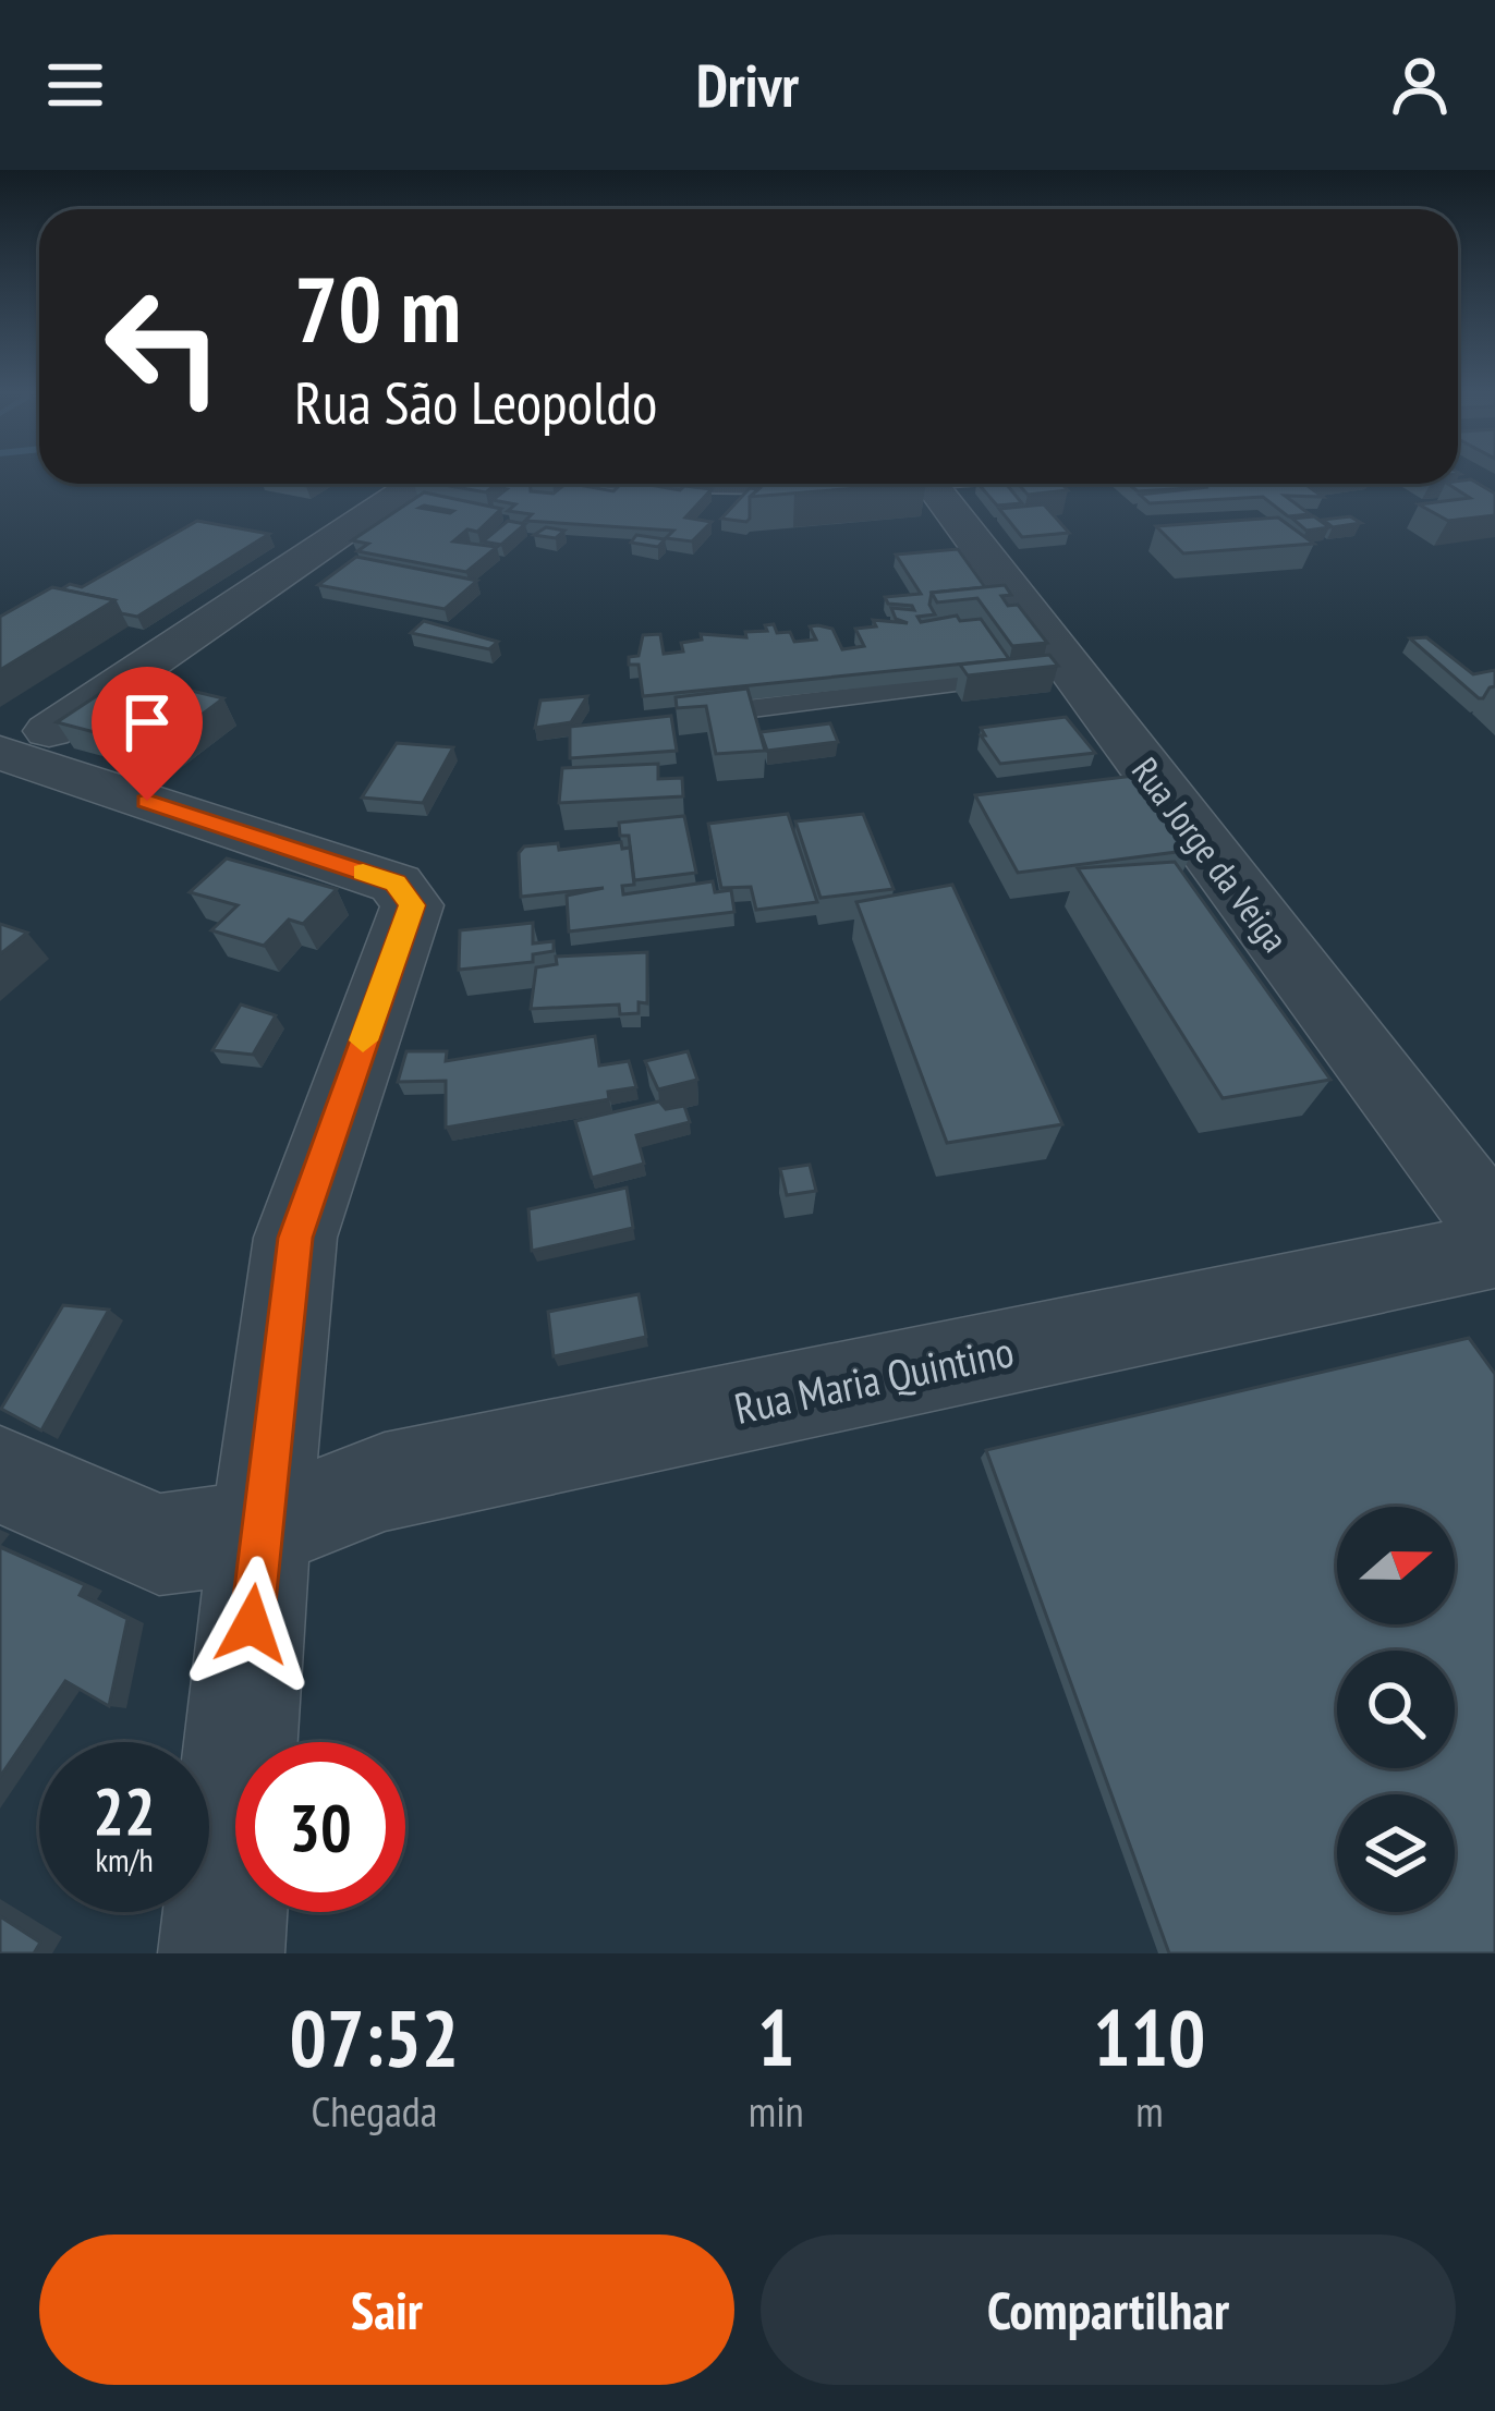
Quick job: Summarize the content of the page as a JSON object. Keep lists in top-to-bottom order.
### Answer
{
  "streets": {
    "street": ["Rua Jorge da Veiga", "Rua Maria Quintino"]
  },
  "north": "right",
  "page": {
    "header": "Drivr",
    "turn": ["70 m", "Rua São Leopoldo"],
    "speed": "22 km/h",
    "limit": "30",
    "eta": [
      "07:52",
      "Chegada",
      "1",
      "min",
      "110",
      "m"
    ],
    "buttons": ["Sair", "Compartilhar"]
  }
}
